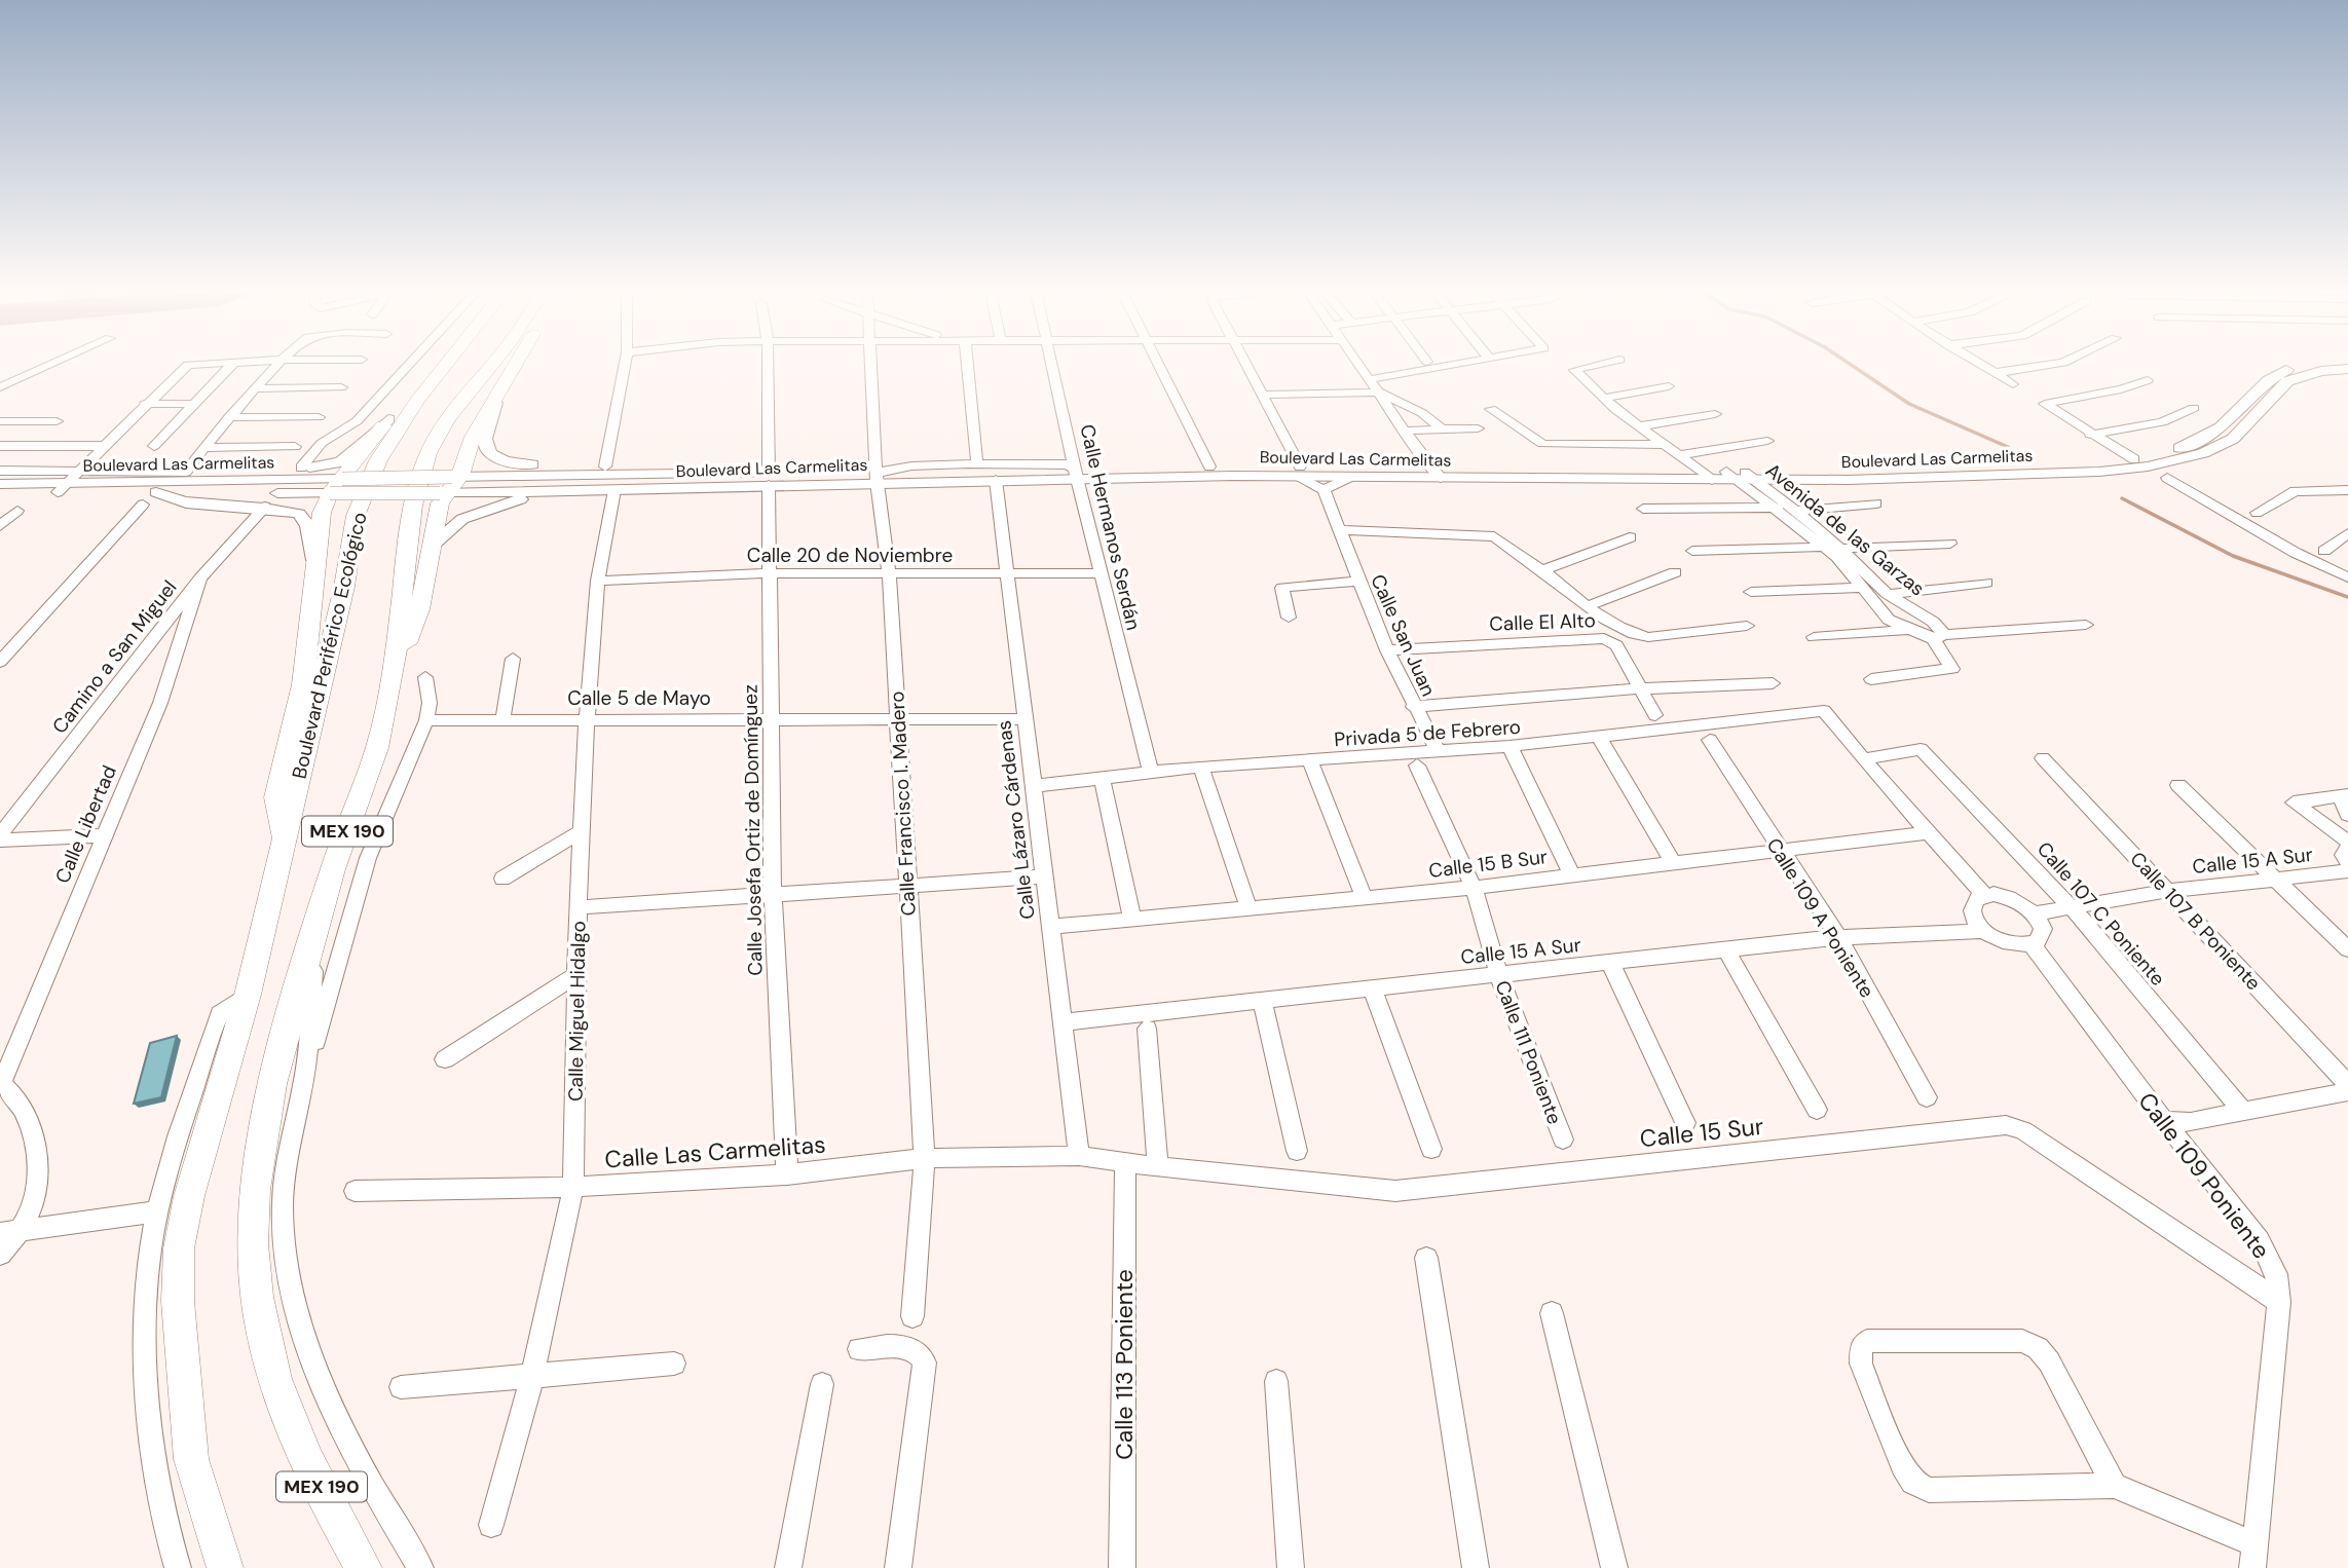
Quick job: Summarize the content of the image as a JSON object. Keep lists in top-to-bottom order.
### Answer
{
  "streets": {
    "highway": ["Boulevard Periférico Ecológico", "MEX 190"],
    "main road": ["Boulevard Las Carmelitas"],
    "street": [
      "Calle Hermanos Serdán",
      "Avenida de las Garzas",
      "Calle 20 de Noviembre",
      "Calle El Alto",
      "Calle San Juan",
      "Camino a San Miguel",
      "Calle 5 de Mayo",
      "Privada 5 de Febrero",
      "Calle Francisco I. Madero",
      "Calle Lázaro Cárdenas",
      "Calle Libertad",
      "Calle Josefa Ortiz de Domínguez",
      "Calle 15 A Sur",
      "Calle 15 B Sur",
      "Calle 107 C Poniente",
      "Calle 109 A Poniente",
      "Calle 107 B Poniente",
      "Calle Miguel Hidalgo",
      "Calle 111 Poniente",
      "Calle 15 Sur",
      "Calle Las Carmelitas",
      "Calle 109 Poniente",
      "Calle 113 Poniente"
    ]
  },
  "crossings": [
    ["Boulevard Las Carmelitas", "Calle Hermanos Serdán"],
    ["Boulevard Las Carmelitas", "Avenida de las Garzas"],
    ["Boulevard Las Carmelitas", "Calle Francisco I. Madero"],
    ["Boulevard Las Carmelitas", "Calle Lázaro Cárdenas"],
    ["Boulevard Las Carmelitas", "Calle Josefa Ortiz de Domínguez"],
    ["Boulevard Las Carmelitas", "Calle Miguel Hidalgo"],
    ["Calle Hermanos Serdán", "Calle 20 de Noviembre"],
    ["Calle Hermanos Serdán", "Privada 5 de Febrero"],
    ["Calle 20 de Noviembre", "Calle Francisco I. Madero"],
    ["Calle 20 de Noviembre", "Calle Lázaro Cárdenas"],
    ["Calle 20 de Noviembre", "Calle Josefa Ortiz de Domínguez"],
    ["Calle 20 de Noviembre", "Calle Miguel Hidalgo"],
    ["Calle El Alto", "Calle San Juan"],
    ["Calle San Juan", "Privada 5 de Febrero"],
    ["Camino a San Miguel", "Calle Libertad"],
    ["Calle 5 de Mayo", "Calle Francisco I. Madero"],
    ["Calle 5 de Mayo", "Calle Lázaro Cárdenas"],
    ["Calle 5 de Mayo", "Calle Josefa Ortiz de Domínguez"],
    ["Calle 5 de Mayo", "Calle Miguel Hidalgo"],
    ["Privada 5 de Febrero", "Calle Lázaro Cárdenas"],
    ["Privada 5 de Febrero", "Calle 107 C Poniente"],
    ["Calle Francisco I. Madero", "Calle Las Carmelitas"],
    ["Calle Lázaro Cárdenas", "Calle 15 A Sur"],
    ["Calle Lázaro Cárdenas", "Calle 15 B Sur"],
    ["Calle Lázaro Cárdenas", "Calle 15 Sur"],
    ["Calle Lázaro Cárdenas", "Calle Las Carmelitas"],
    ["Calle Josefa Ortiz de Domínguez", "Calle Las Carmelitas"],
    ["Calle 15 A Sur", "Calle 107 C Poniente"],
    ["Calle 15 A Sur", "Calle 109 A Poniente"],
    ["Calle 15 A Sur", "Calle 107 B Poniente"],
    ["Calle 15 A Sur", "Calle 111 Poniente"],
    ["Calle 15 B Sur", "Calle 109 A Poniente"],
    ["Calle 15 B Sur", "Calle 111 Poniente"],
    ["Calle Miguel Hidalgo", "Calle Las Carmelitas"],
    ["Calle 15 Sur", "Calle Las Carmelitas"],
    ["Calle 15 Sur", "Calle 109 Poniente"],
    ["Calle 15 Sur", "Calle 113 Poniente"]
  ]
}
